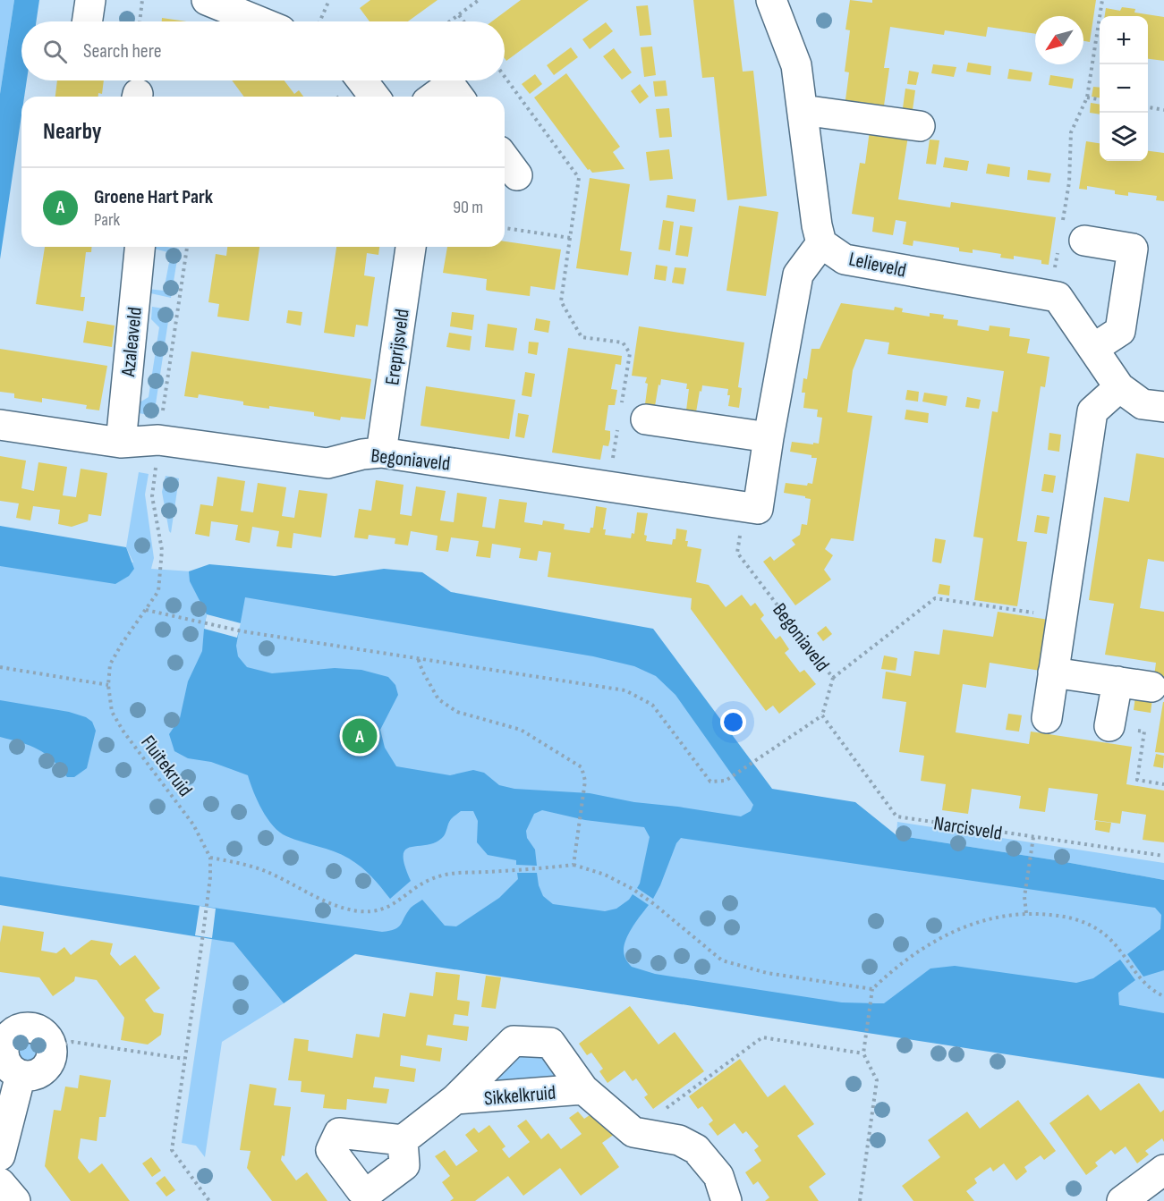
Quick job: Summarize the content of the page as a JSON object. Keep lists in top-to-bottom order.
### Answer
{
  "streets": {
    "street": [
      "Lelieveld",
      "Azaleaveld",
      "Ereprijsveld",
      "Begoniaveld",
      "Sikkelkruid"
    ],
    "path": ["Fluitekruid", "Narcisveld"]
  },
  "crossings": [
    ["Azaleaveld", "Begoniaveld"],
    ["Ereprijsveld", "Begoniaveld"],
    ["Begoniaveld", "Narcisveld"]
  ],
  "north": "bottom left",
  "page": {
    "map_buttons": ["+", "−"],
    "search": "Search here",
    "heading": "Nearby",
    "list": [
      {
        "mark": "A",
        "name": "Groene Hart Park",
        "note": "Park",
        "value": "90 m"
      }
    ],
    "pins": "A"
  }
}
